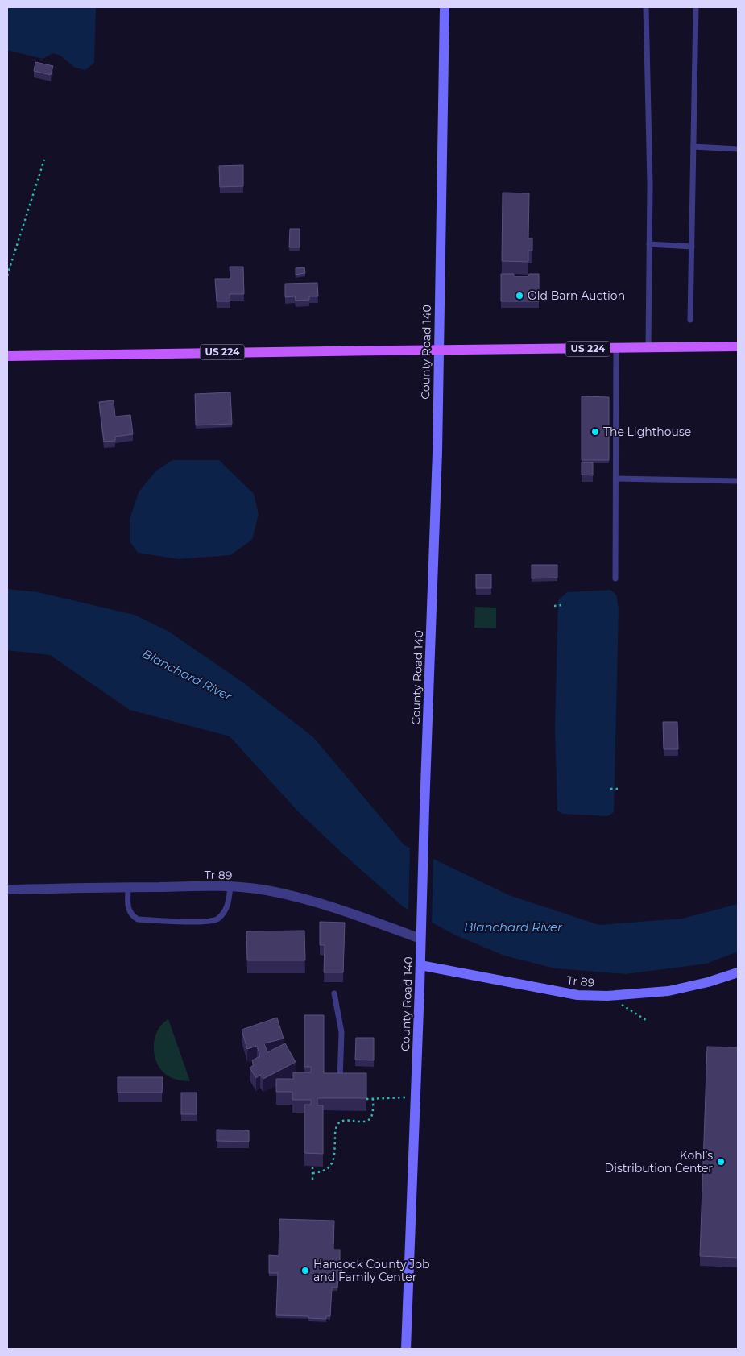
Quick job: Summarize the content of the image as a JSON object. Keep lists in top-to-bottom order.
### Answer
{
  "streets": {
    "main road": ["US 224"],
    "street": ["County Road 140", "Tr 89"]
  },
  "crossings": [
    ["US 224", "County Road 140"],
    ["County Road 140", "Tr 89"]
  ],
  "water": ["Blanchard River"],
  "places": [
    "Old Barn Auction",
    "The Lighthouse",
    "Kohl’s Distribution Center",
    "Hancock County Job and Family Center"
  ]
}
